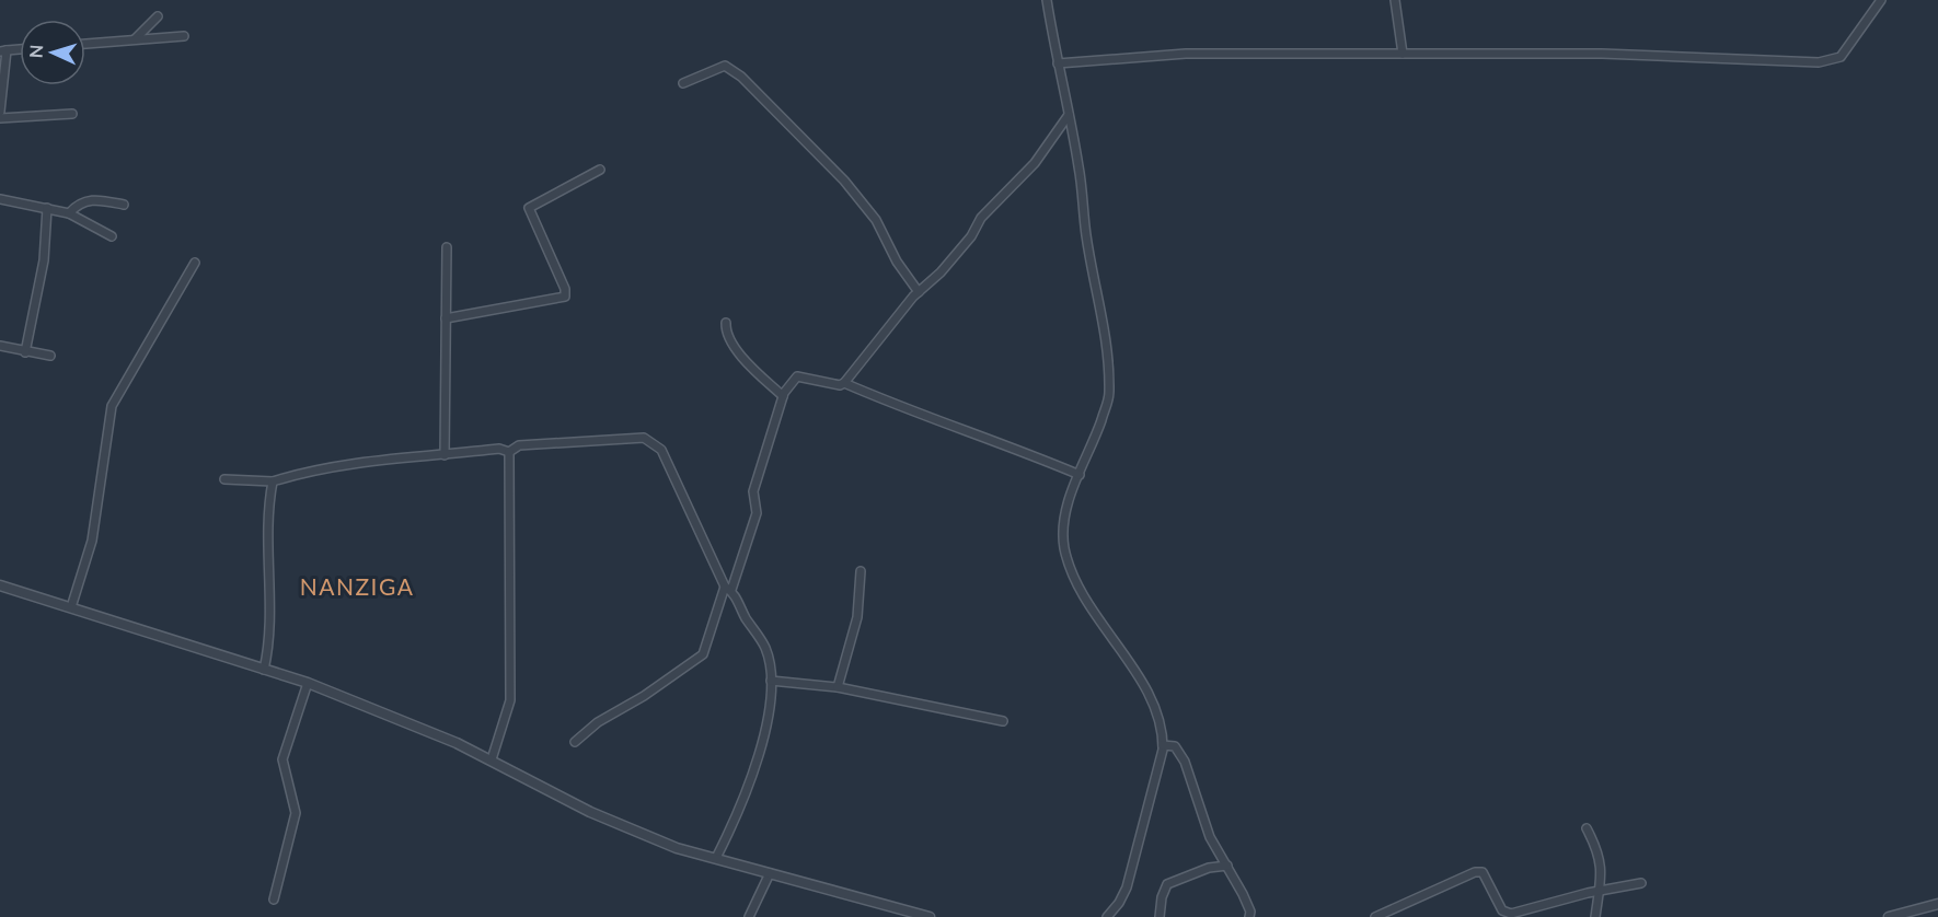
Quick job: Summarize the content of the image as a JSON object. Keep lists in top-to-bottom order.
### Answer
{
  "districts": ["NANZIGA"],
  "north": "left"
}
